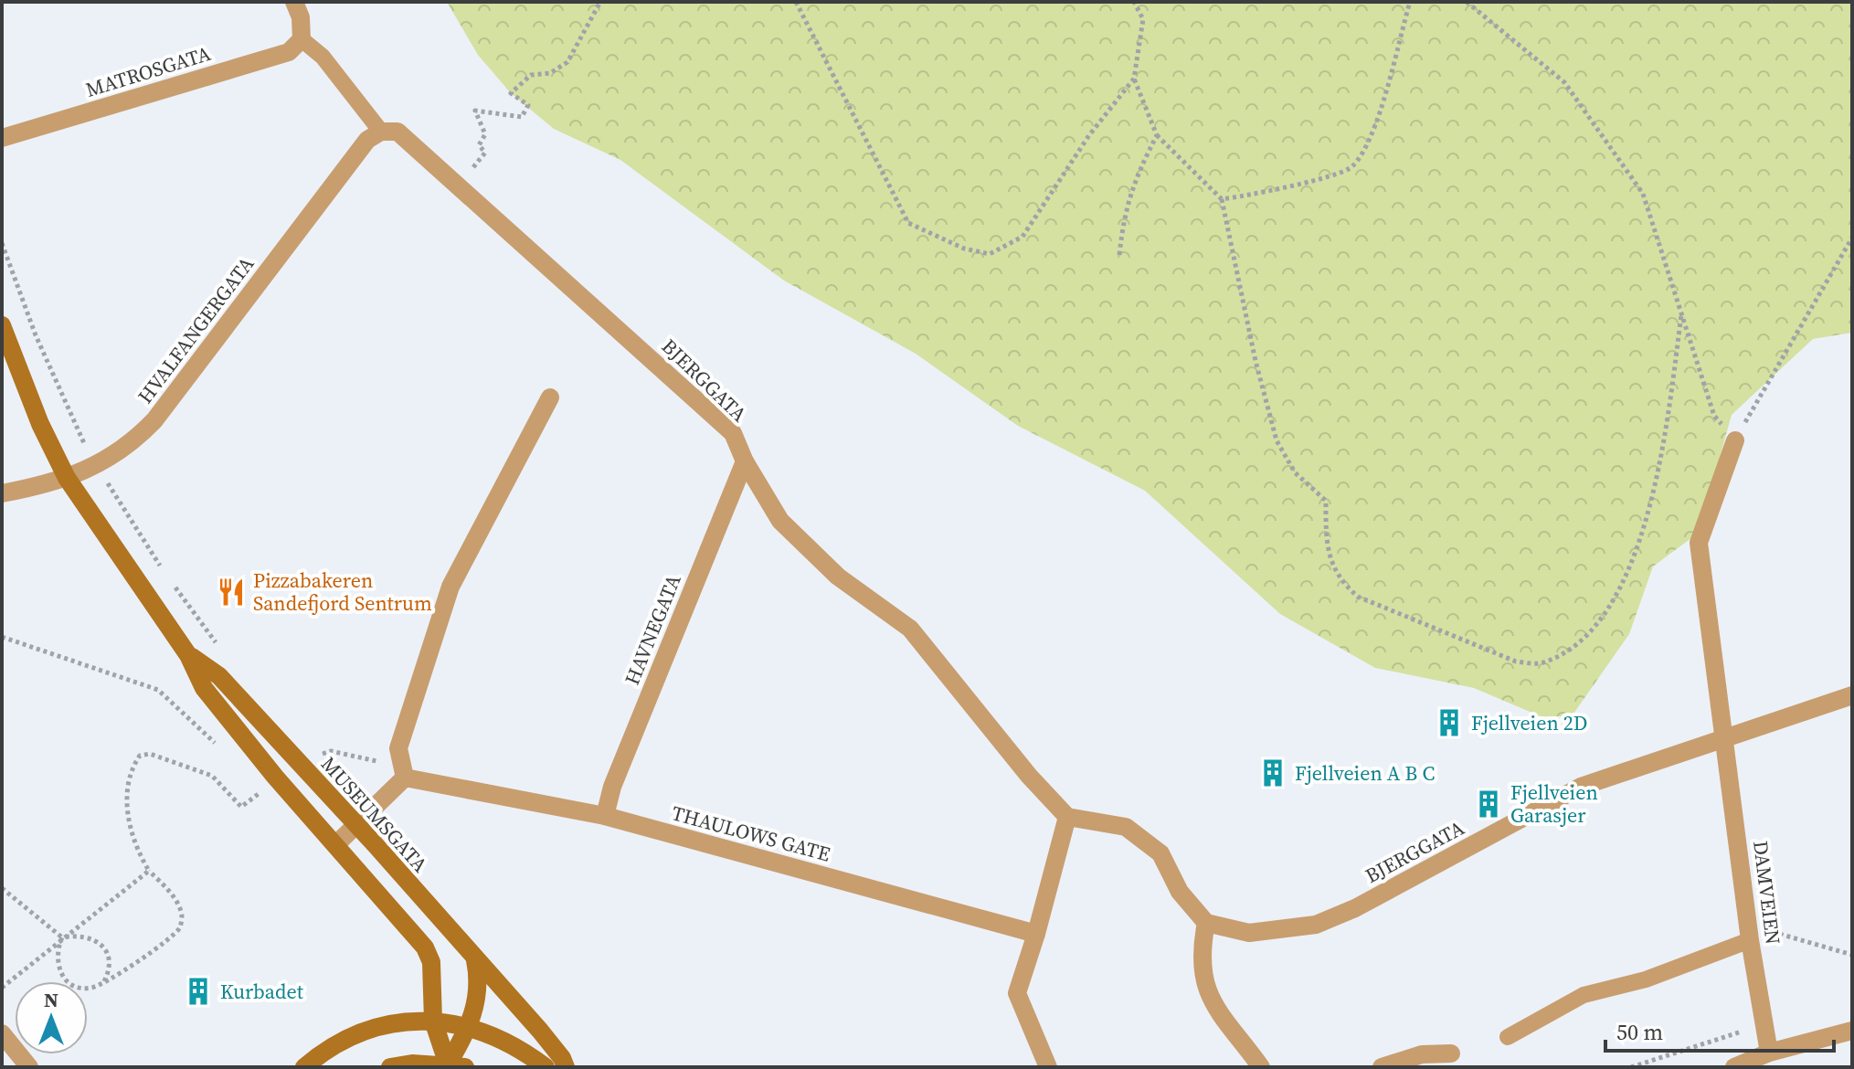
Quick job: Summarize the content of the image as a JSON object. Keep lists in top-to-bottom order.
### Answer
{
  "streets": {
    "street": [
      "MATROSGATA",
      "HVALFANGERGATA",
      "BJERGGATA",
      "HAVNEGATA",
      "MUSEUMSGATA",
      "THAULOWS GATE",
      "DAMVEIEN"
    ]
  },
  "crossings": [
    ["MATROSGATA", "BJERGGATA"],
    ["HVALFANGERGATA", "BJERGGATA"],
    ["HVALFANGERGATA", "MUSEUMSGATA"],
    ["BJERGGATA", "HAVNEGATA"],
    ["BJERGGATA", "DAMVEIEN"],
    ["HAVNEGATA", "THAULOWS GATE"]
  ],
  "places": {
    "restaurant": ["Pizzabakeren Sandefjord Sentrum"],
    "building": [
      "Fjellveien 2D",
      "Fjellveien A B C",
      "Fjellveien Garasjer",
      "Kurbadet"
    ]
  },
  "scale_bar": "50 m",
  "north": "top"
}
